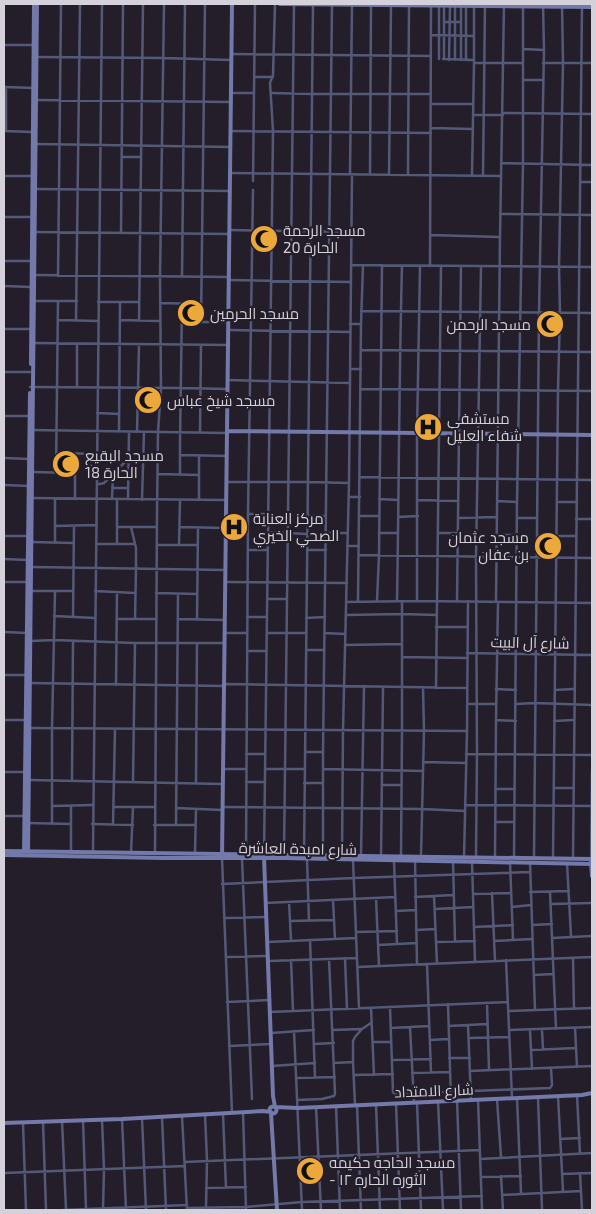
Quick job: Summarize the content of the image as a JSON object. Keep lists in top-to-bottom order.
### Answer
{
  "streets": {
    "main road": ["شارع امبدة العاشرة", "شارع الامتداد"],
    "street": ["شارع آل البيت"]
  },
  "places": {
    "mosque": [
      "مسجد الرحمة الحارة 20",
      "مسجد الحرمين",
      "مسجد الرحمن",
      "مسجد شيخ عباس",
      "مسجد البقيع الحارة 18",
      "مسجد عثمان بن عفان",
      "مسجد الحاجه حكيمه - الثوره الحاره ١٢"
    ],
    "hospital": ["مستشفى شفاء العليل", "مركز العناية الصحي الخيري"]
  }
}
